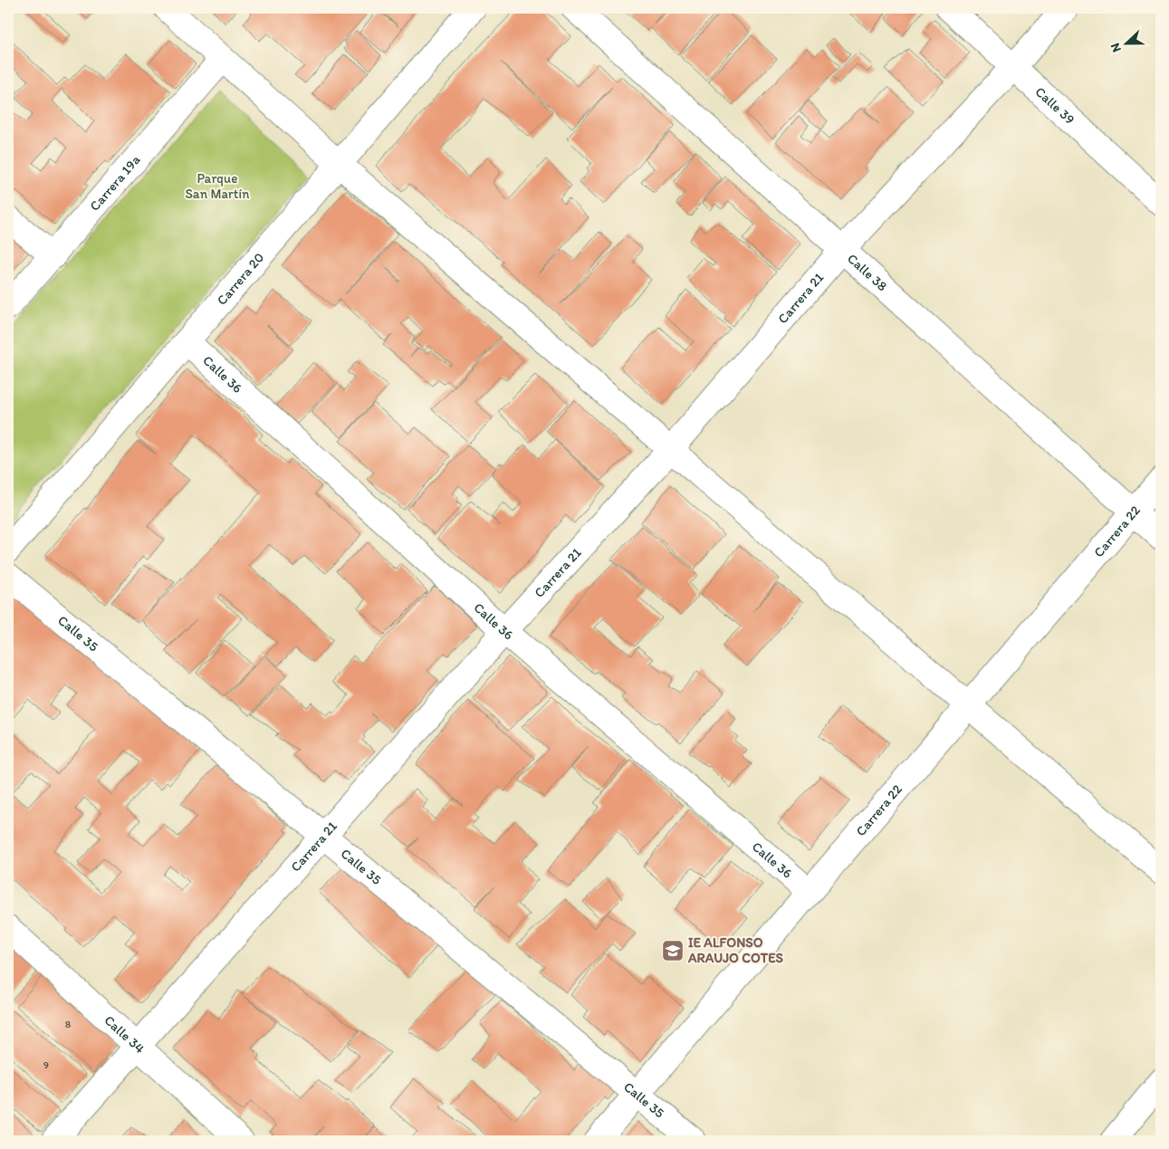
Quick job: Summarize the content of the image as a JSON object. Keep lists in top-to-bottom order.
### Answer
{
  "streets": {
    "street": [
      "Calle 39",
      "Carrera 19a",
      "Calle 38",
      "Carrera 20",
      "Carrera 21",
      "Calle 36",
      "Carrera 22",
      "Calle 35",
      "Calle 34"
    ]
  },
  "crossings": [
    ["Calle 39", "Carrera 21"],
    ["Calle 38", "Carrera 21"],
    ["Calle 38", "Carrera 22"],
    ["Carrera 20", "Calle 36"],
    ["Carrera 21", "Calle 36"],
    ["Carrera 21", "Calle 35"],
    ["Carrera 21", "Calle 34"],
    ["Calle 36", "Carrera 22"],
    ["Carrera 22", "Calle 35"]
  ],
  "parks": ["Parque San Martín"],
  "places": {
    "school or university": ["IE ALFONSO ARAUJO COTES"]
  },
  "house_numbers": ["8", "9"],
  "north": "left"
}
